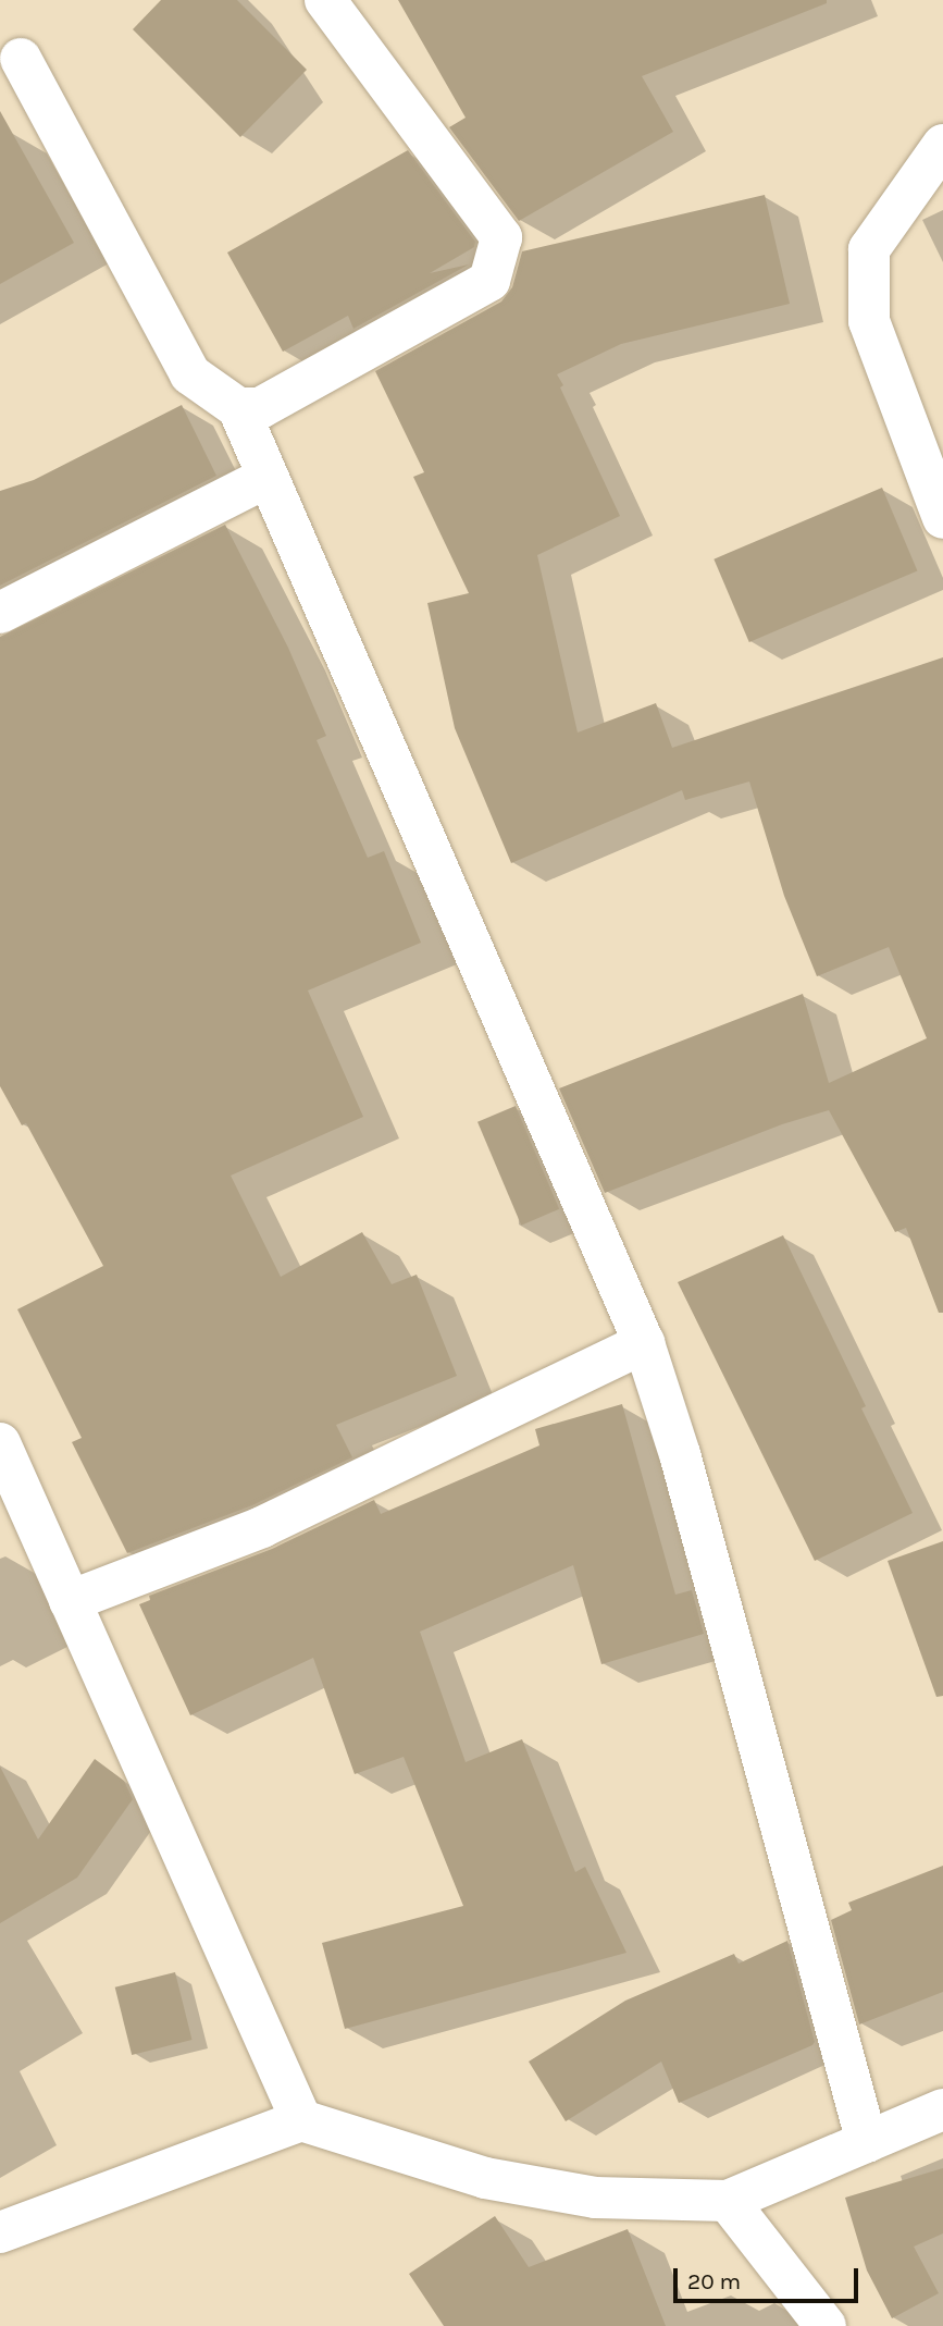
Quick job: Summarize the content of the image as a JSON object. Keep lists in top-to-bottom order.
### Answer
{
  "scale_bar": "20 m"
}
